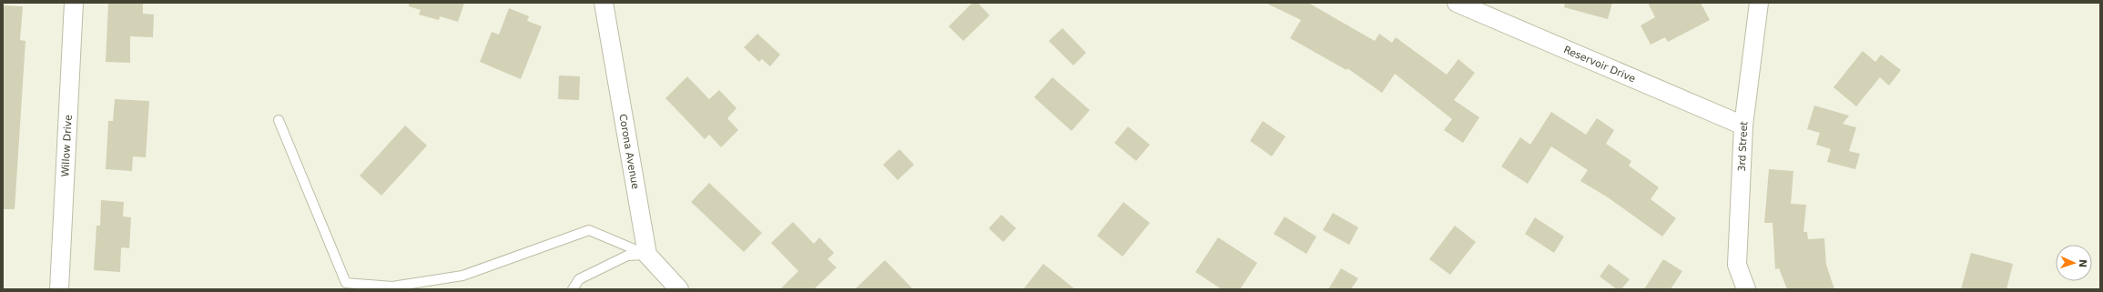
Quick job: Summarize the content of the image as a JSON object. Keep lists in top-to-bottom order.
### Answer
{
  "streets": {
    "street": [
      "Reservoir Drive",
      "Willow Drive",
      "3rd Street",
      "Corona Avenue"
    ]
  },
  "crossings": [
    ["Reservoir Drive", "3rd Street"]
  ],
  "north": "right"
}
